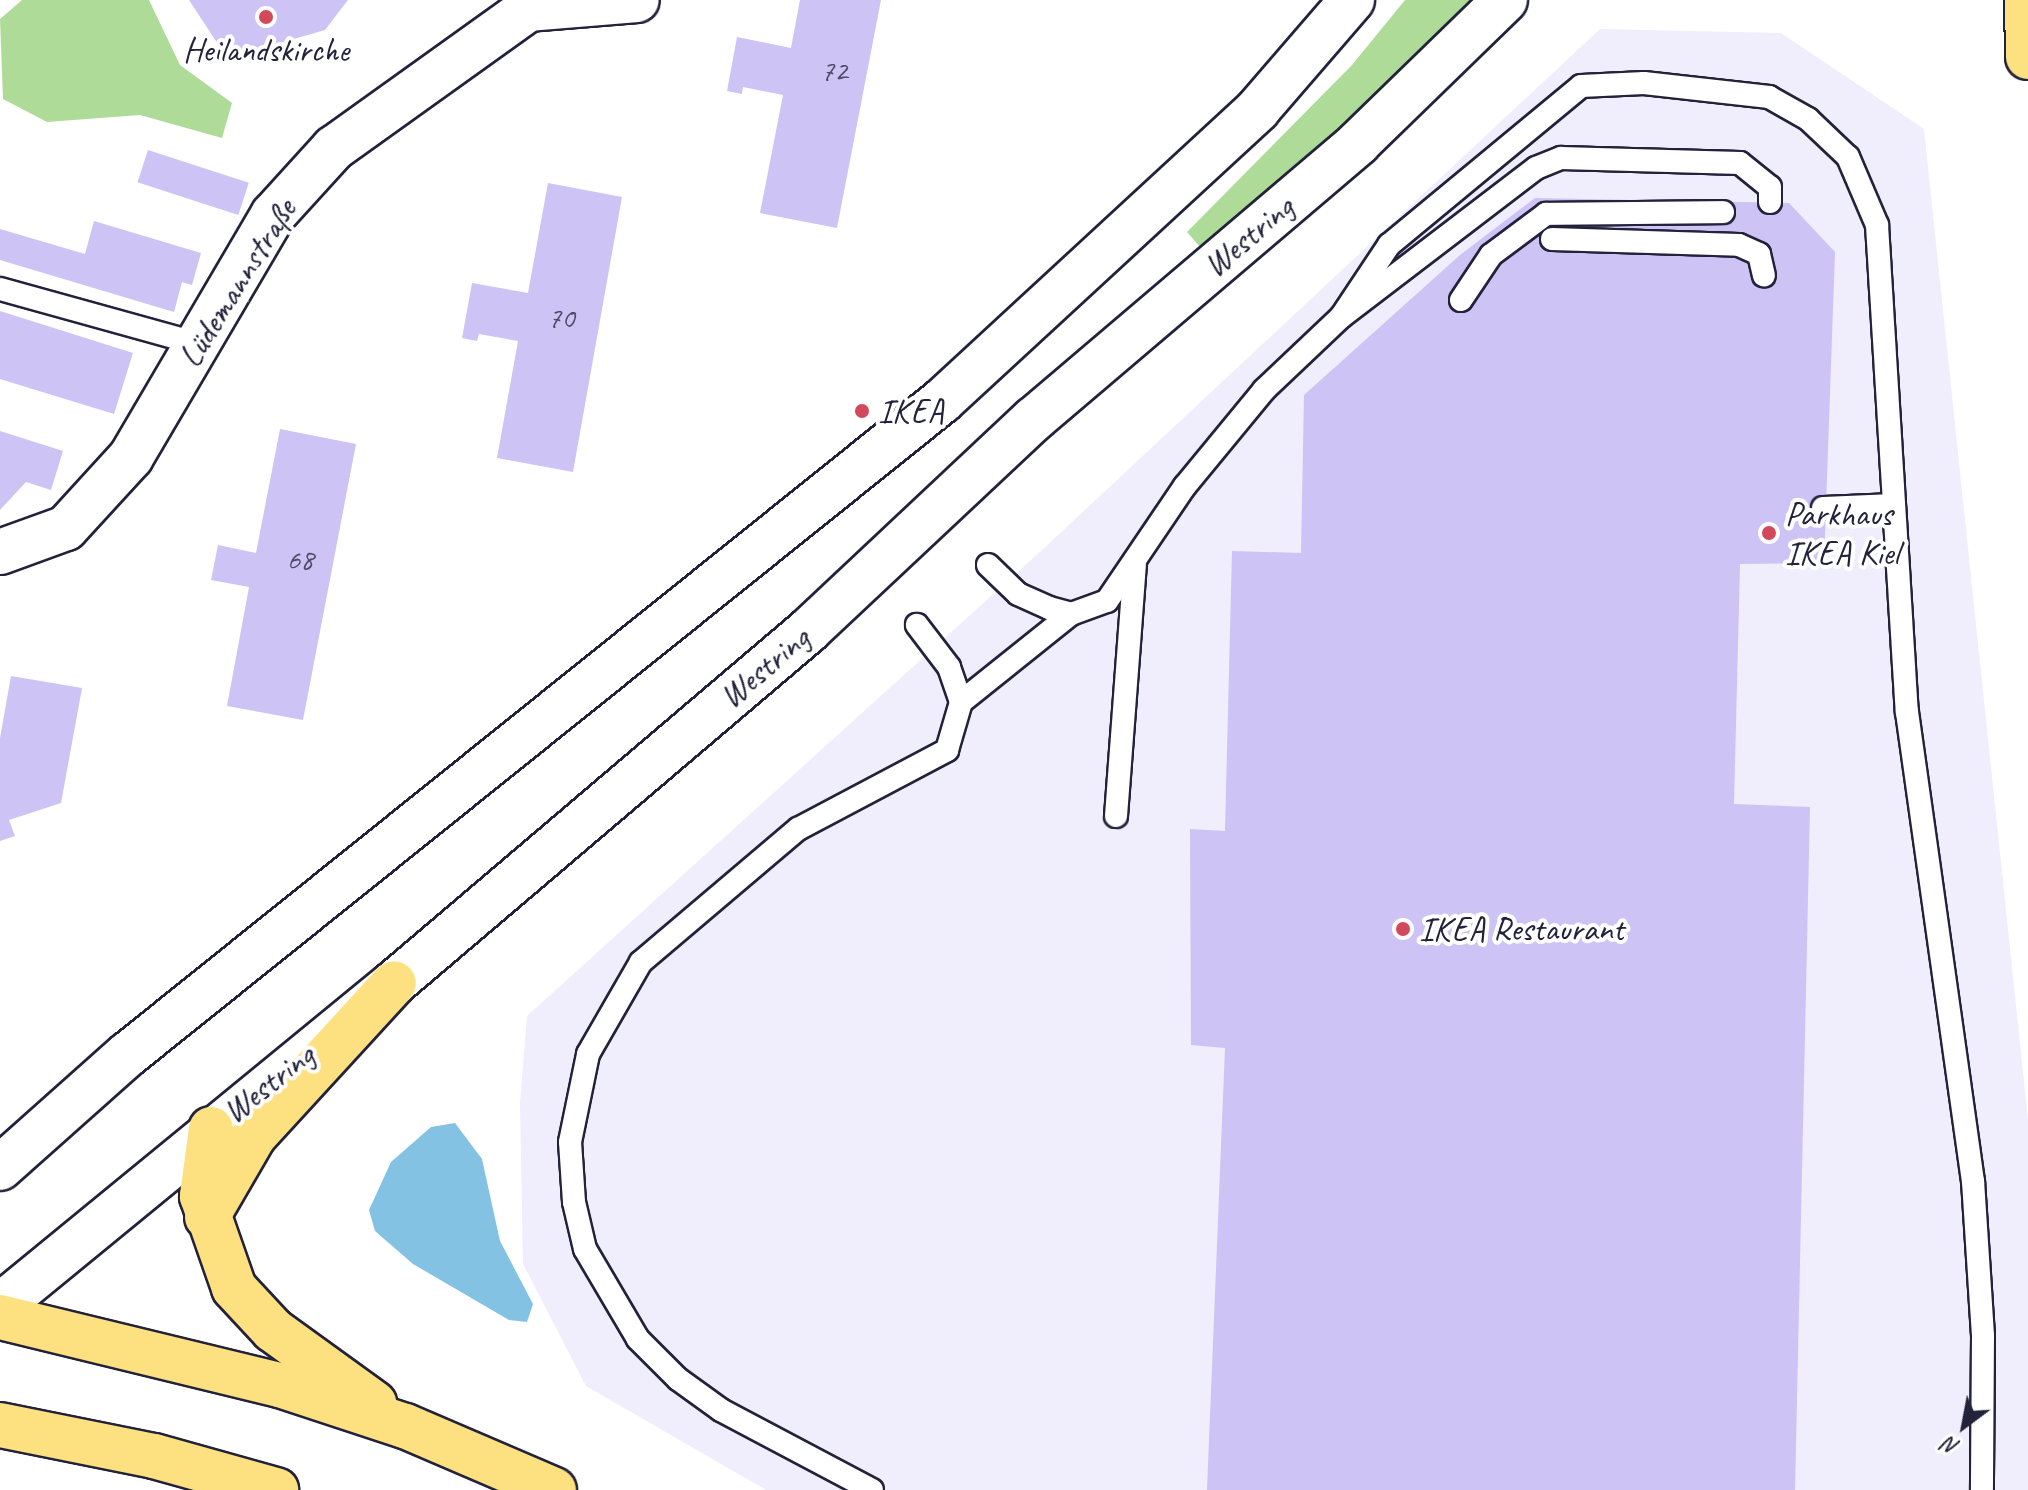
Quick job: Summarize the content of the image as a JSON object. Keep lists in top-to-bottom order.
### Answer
{
  "streets": {
    "main road": ["Westring", "Lüdemannstraße"]
  },
  "places": [
    "Heilandskirche",
    "IKEA",
    "Parkhaus IKEA Kiel",
    "IKEA Restaurant"
  ],
  "house_numbers": ["72", "70", "68"],
  "north": "bottom left"
}
